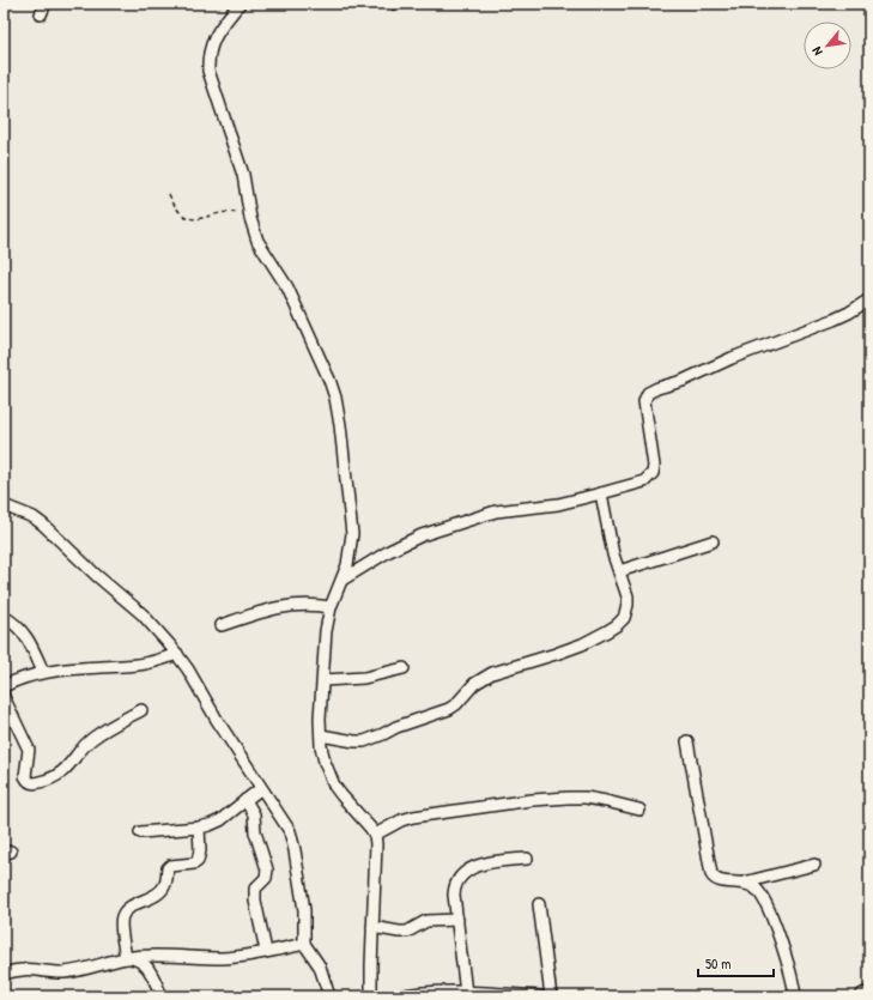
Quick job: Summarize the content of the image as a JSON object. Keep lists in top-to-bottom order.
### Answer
{
  "scale_bar": "50 m",
  "north": "bottom left"
}
